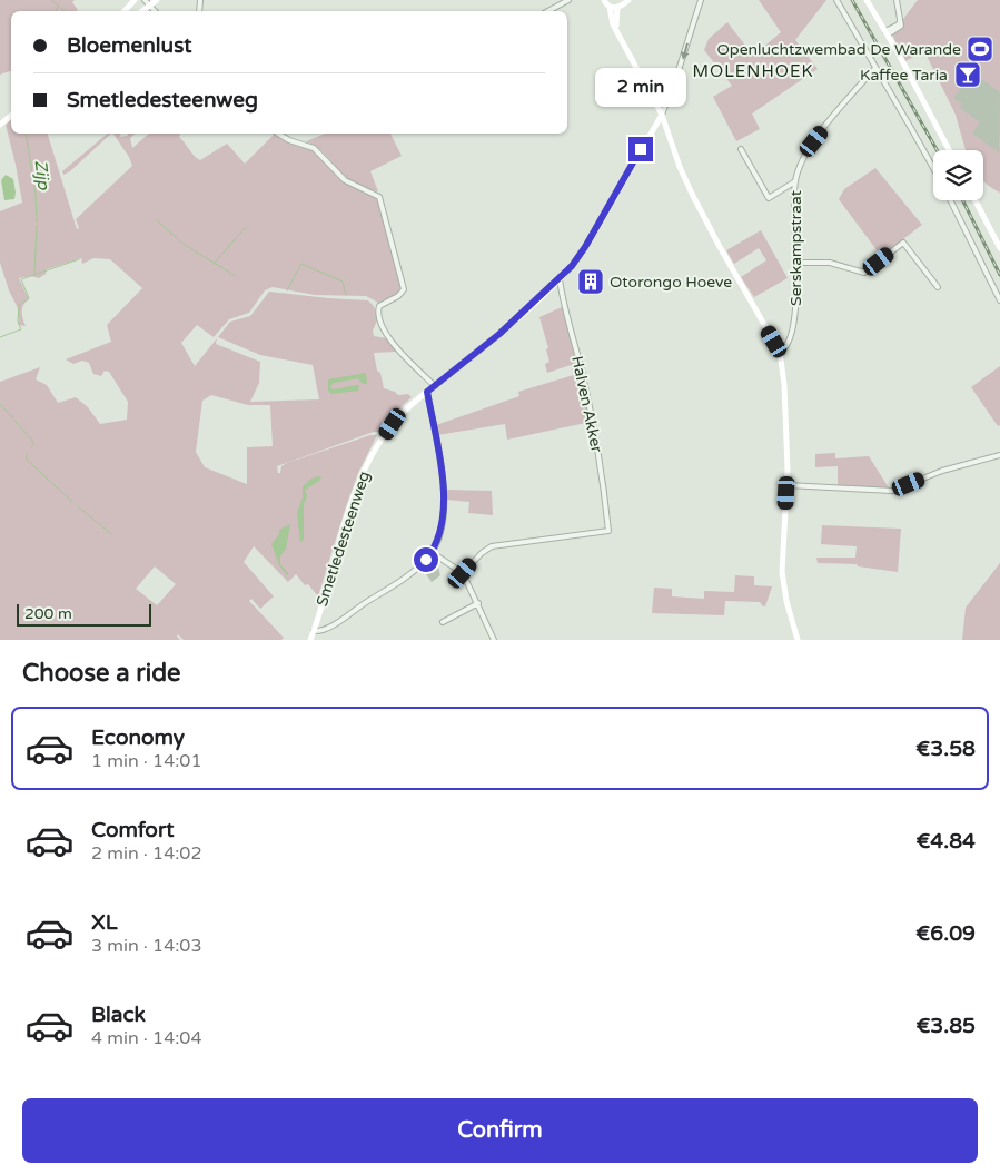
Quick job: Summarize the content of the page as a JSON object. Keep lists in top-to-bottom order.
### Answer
{
  "streets": {
    "street": ["Serskampstraat", "Halven Akker", "Smetledesteenweg"]
  },
  "crossings": [
    ["Halven Akker", "Smetledesteenweg"]
  ],
  "districts": ["MOLENHOEK"],
  "water": ["Zijp"],
  "places": {
    "sports": ["Openluchtzwembad De Warande"],
    "bar": ["Kaffee Taria"],
    "building": ["Otorongo Hoeve"]
  },
  "scale_bar": "200 m",
  "page": {
    "banner": ["Bloemenlust", "Smetledesteenweg"],
    "bubble": "2 min",
    "scale": "200 m",
    "heading": "Choose a ride",
    "list": [
      {
        "name": "Economy",
        "note": "1 min · 14:01",
        "value": "€3.58"
      },
      {
        "name": "Comfort",
        "note": "2 min · 14:02",
        "value": "€4.84"
      },
      {
        "name": "XL",
        "note": "3 min · 14:03",
        "value": "€6.09"
      },
      {
        "name": "Black",
        "note": "4 min · 14:04",
        "value": "€3.85"
      }
    ],
    "buttons": "Confirm"
  }
}
